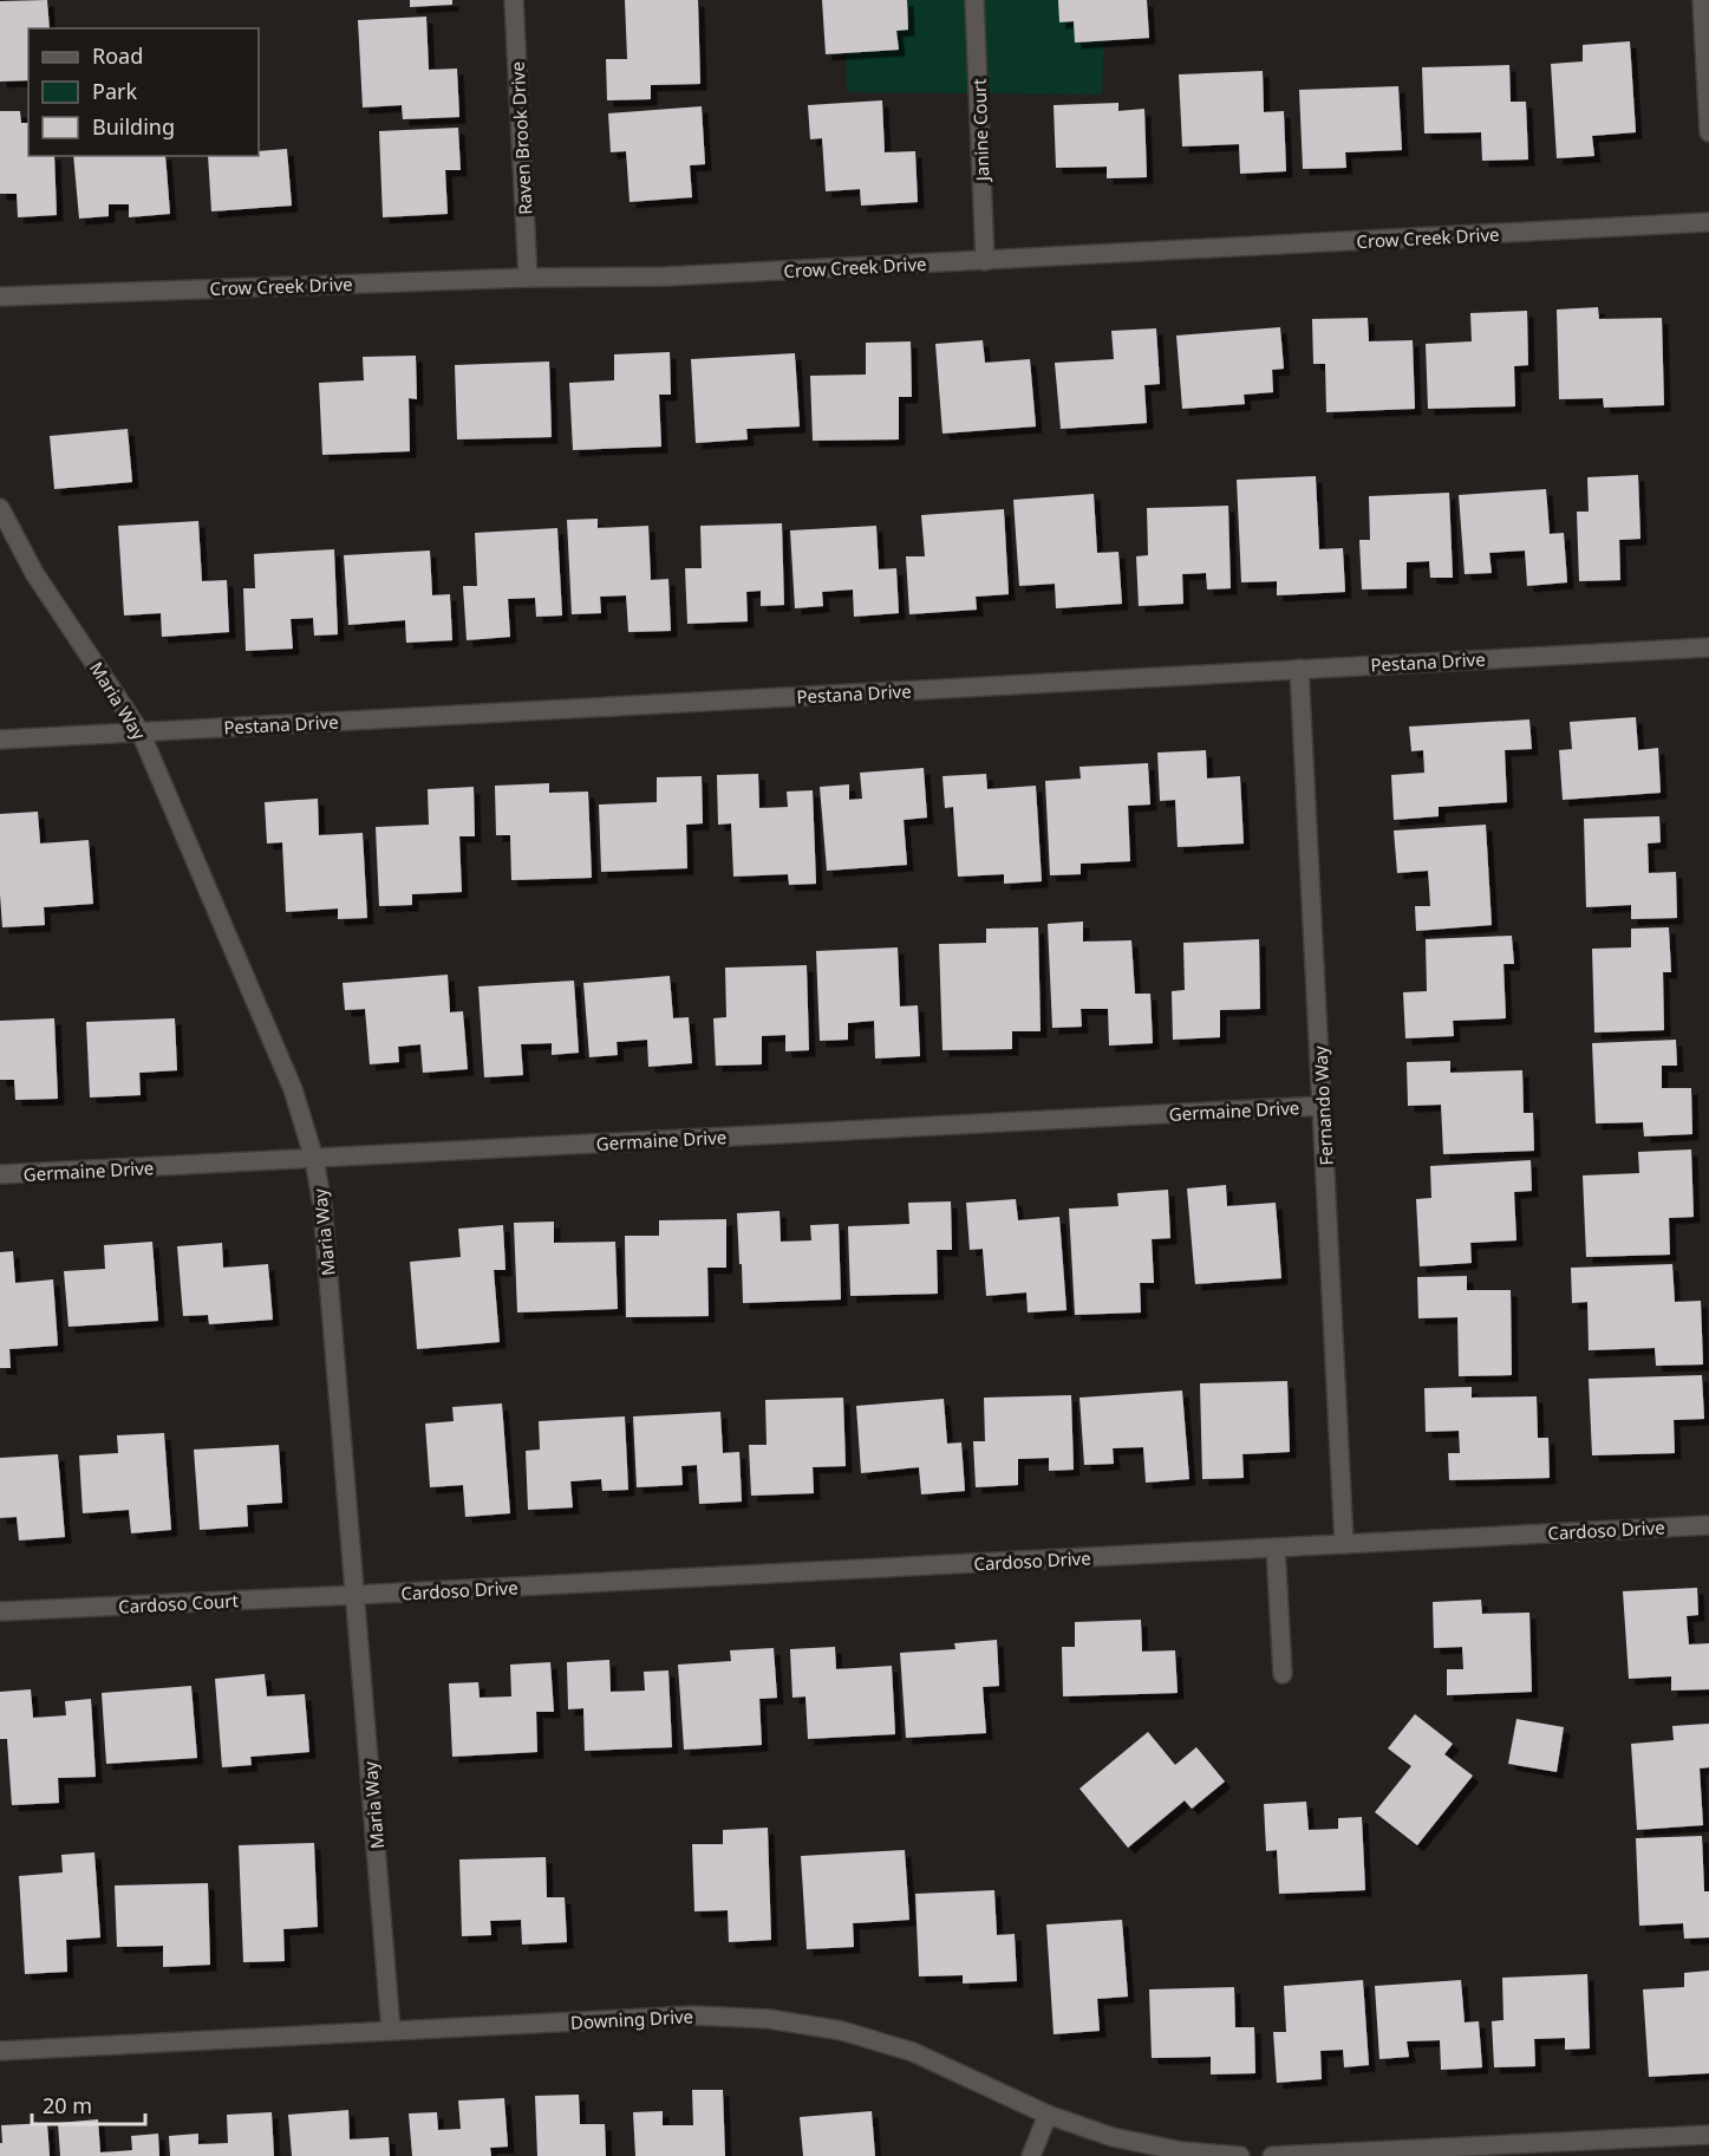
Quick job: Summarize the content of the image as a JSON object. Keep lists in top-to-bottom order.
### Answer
{
  "streets": {
    "street": [
      "Janine Court",
      "Raven Brook Drive",
      "Crow Creek Drive",
      "Pestana Drive",
      "Maria Way",
      "Fernando Way",
      "Germaine Drive",
      "Cardoso Drive",
      "Cardoso Court",
      "Downing Drive"
    ]
  },
  "crossings": [
    ["Janine Court", "Crow Creek Drive"],
    ["Raven Brook Drive", "Crow Creek Drive"],
    ["Pestana Drive", "Maria Way"],
    ["Pestana Drive", "Fernando Way"],
    ["Maria Way", "Germaine Drive"],
    ["Maria Way", "Cardoso Drive"],
    ["Maria Way", "Cardoso Court"],
    ["Maria Way", "Downing Drive"],
    ["Fernando Way", "Germaine Drive"],
    ["Fernando Way", "Cardoso Drive"],
    ["Cardoso Drive", "Cardoso Court"]
  ],
  "legend": ["Road", "Park", "Building"],
  "scale_bar": "20 m"
}
